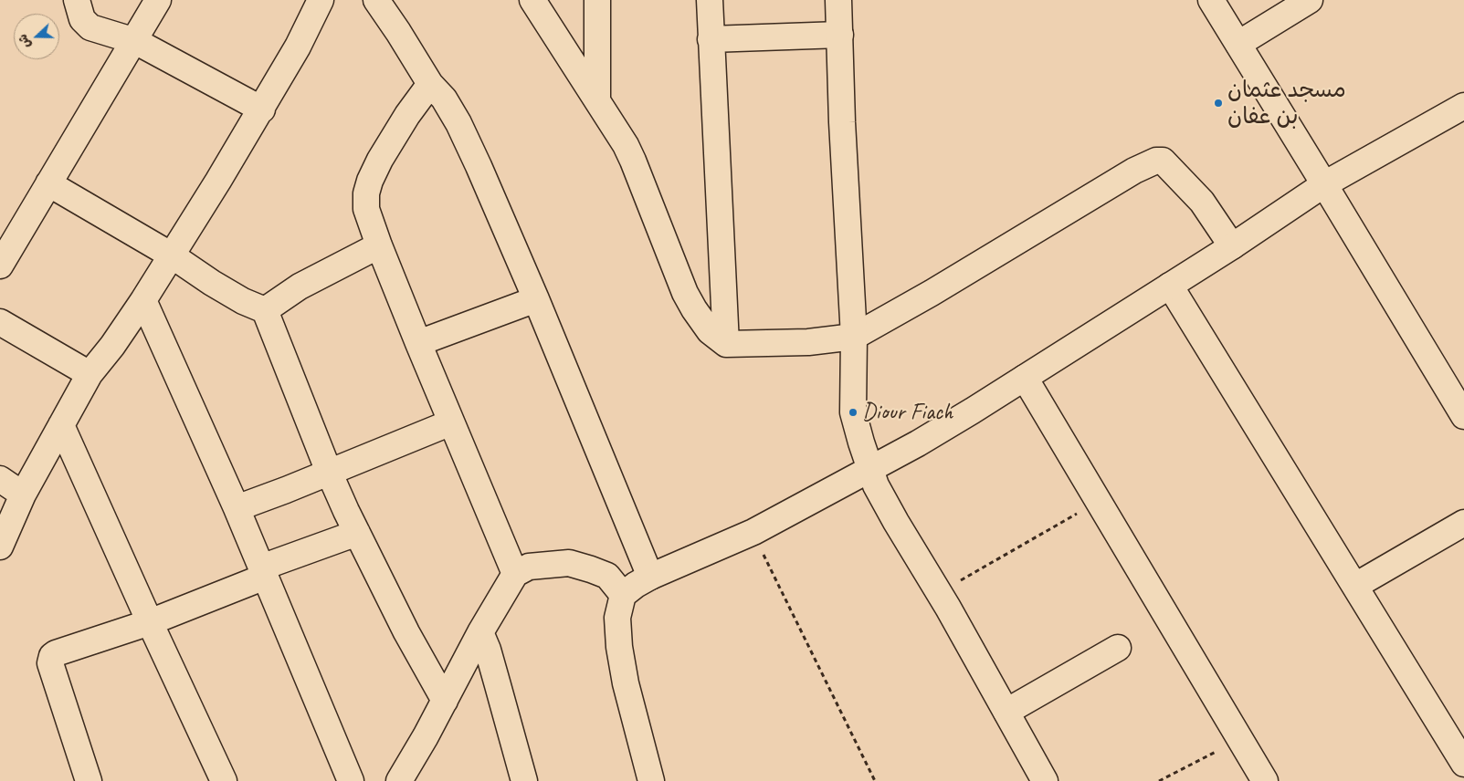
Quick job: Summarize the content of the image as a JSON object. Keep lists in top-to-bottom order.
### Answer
{
  "places": ["مسجد عثمان بن عفان", "Diour Fiach"],
  "north": "left"
}
